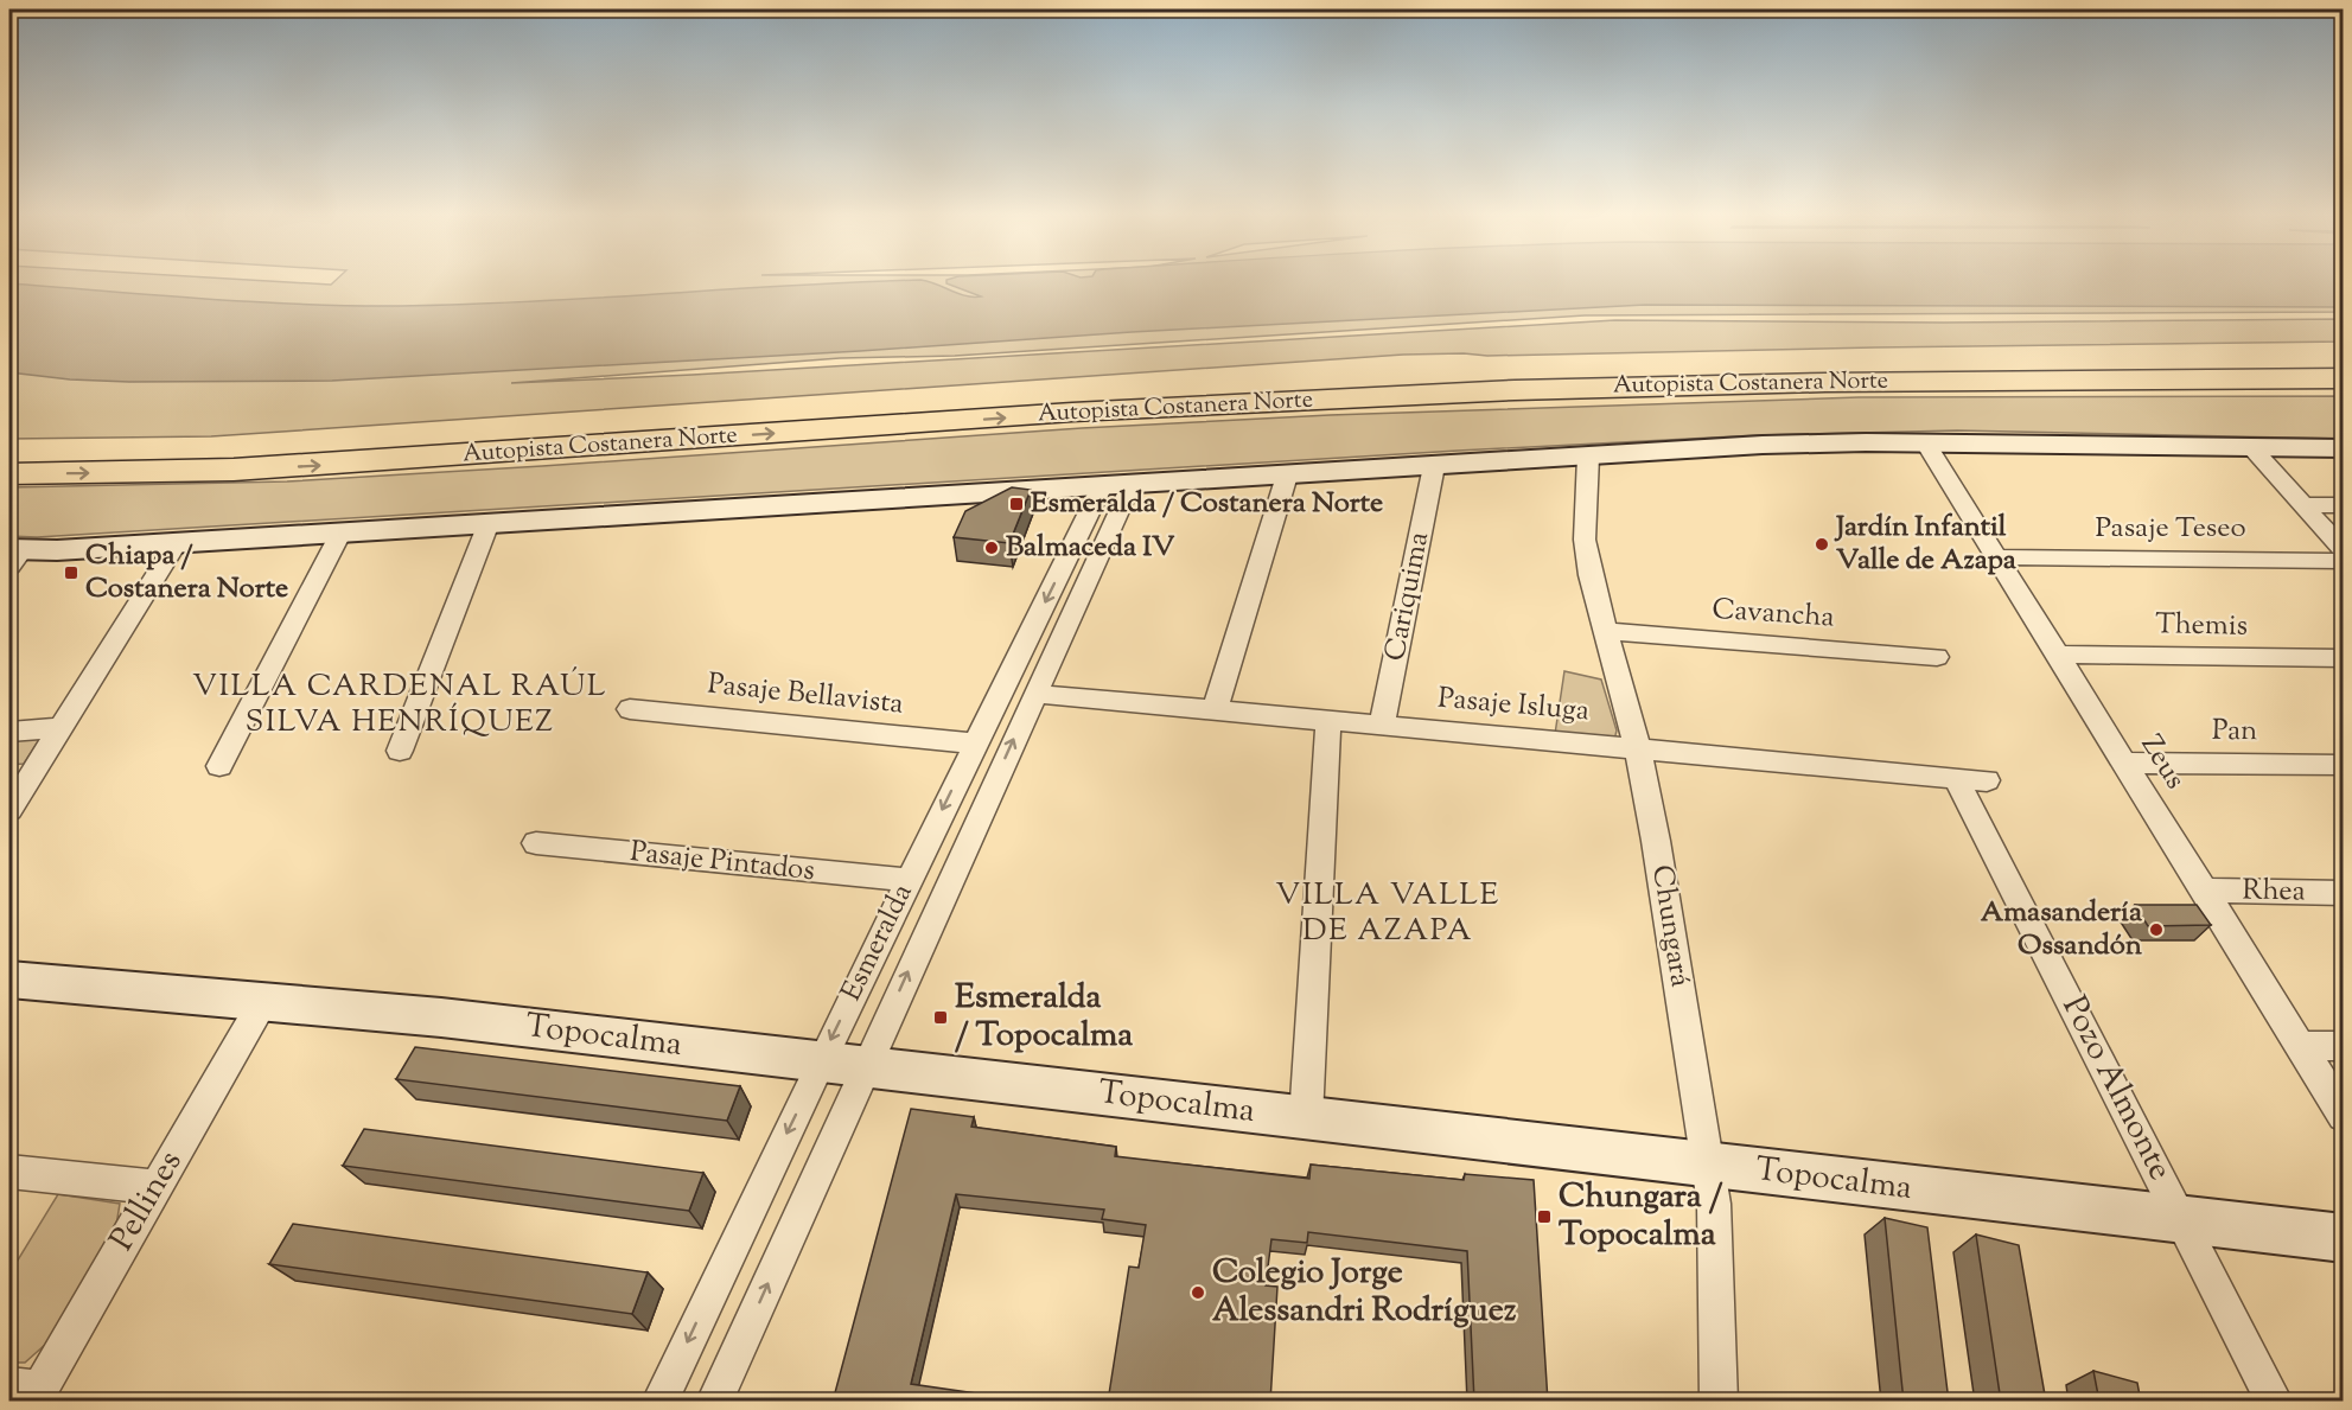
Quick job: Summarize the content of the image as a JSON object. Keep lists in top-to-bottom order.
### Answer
{
  "streets": {
    "highway": ["Autopista Costanera Norte"],
    "street": [
      "Pasaje Teseo",
      "Cariquima",
      "Cavancha",
      "Themis",
      "Pasaje Bellavista",
      "Pasaje Isluga",
      "Pan",
      "Zeus",
      "Pasaje Pintados",
      "Rhea",
      "Chungará",
      "Esmeralda",
      "Topocalma",
      "Pozo Almonte",
      "Pellines"
    ]
  },
  "crossings": [
    ["Pasaje Teseo", "Zeus"],
    ["Cariquima", "Pasaje Isluga"],
    ["Cavancha", "Chungará"],
    ["Themis", "Zeus"],
    ["Pasaje Bellavista", "Esmeralda"],
    ["Pasaje Isluga", "Chungará"],
    ["Pasaje Isluga", "Esmeralda"],
    ["Pasaje Isluga", "Pozo Almonte"],
    ["Pan", "Zeus"],
    ["Zeus", "Rhea"],
    ["Pasaje Pintados", "Esmeralda"],
    ["Chungará", "Topocalma"],
    ["Esmeralda", "Topocalma"],
    ["Topocalma", "Pozo Almonte"],
    ["Topocalma", "Pellines"]
  ],
  "districts": ["VILLA CARDENAL RAÚL SILVA HENRÍQUEZ", "VILLA VALLE DE AZAPA"],
  "places": {
    "transit": [
      "Esmeralda / Costanera Norte",
      "Chiapa / Costanera Norte",
      "Esmeralda / Topocalma",
      "Chungara / Topocalma"
    ],
    "other": [
      "Jardín Infantil Valle de Azapa",
      "Balmaceda IV",
      "Amasandería Ossandón",
      "Colegio Jorge Alessandri Rodríguez"
    ]
  }
}
